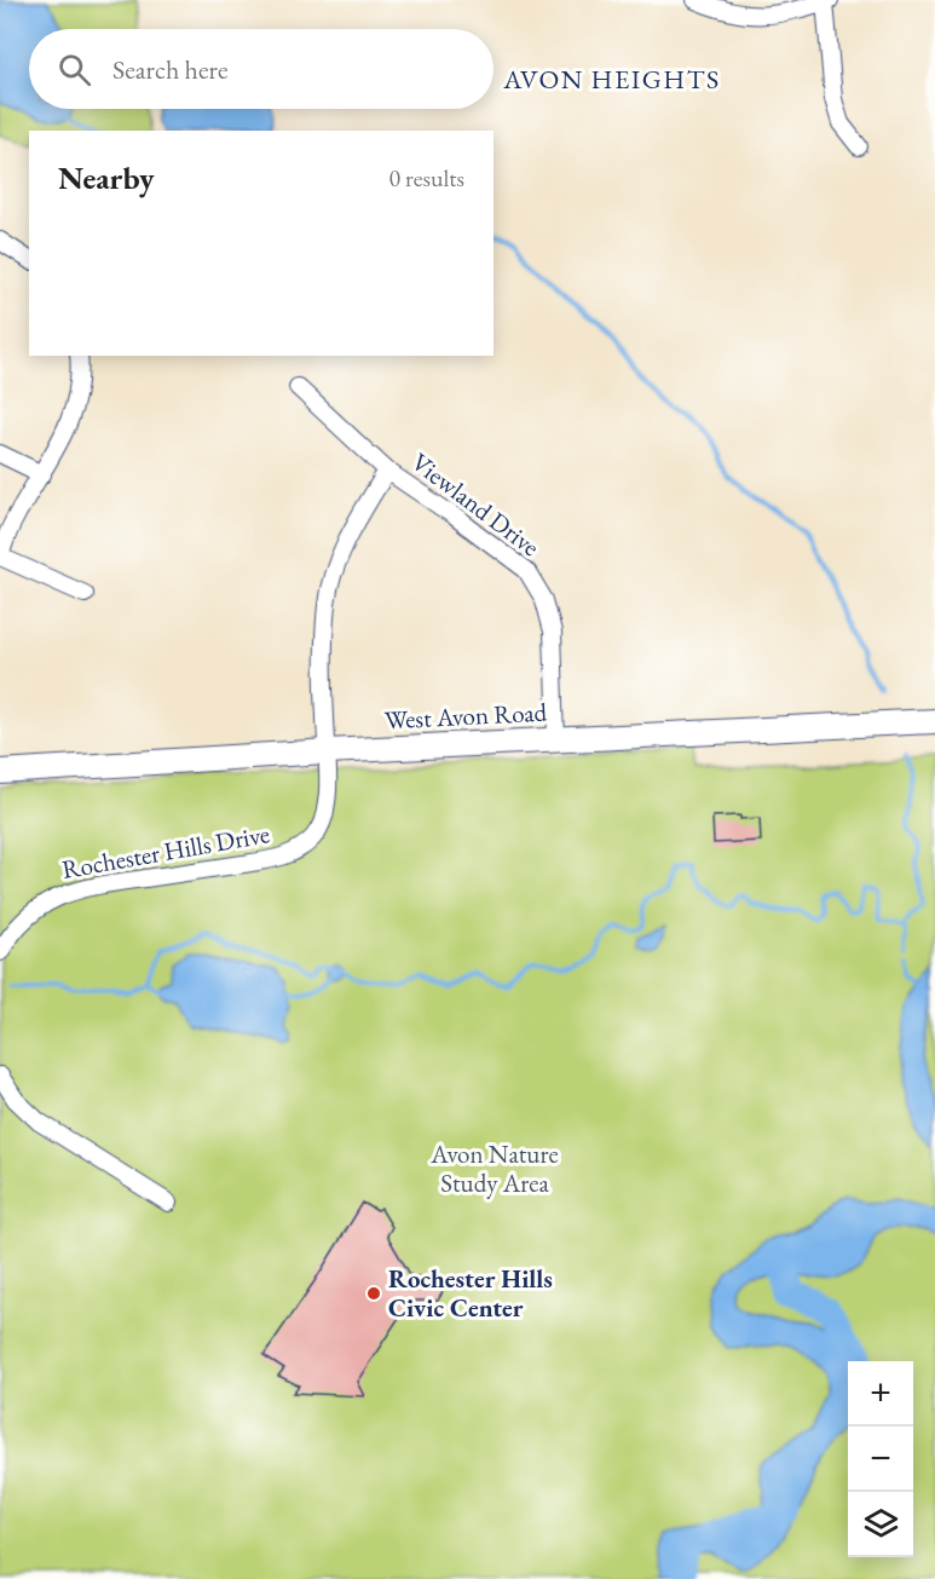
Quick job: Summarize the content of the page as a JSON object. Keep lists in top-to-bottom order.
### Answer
{
  "streets": {
    "street": ["Viewland Drive", "West Avon Road", "Rochester Hills Drive"]
  },
  "crossings": [
    ["Viewland Drive", "West Avon Road"],
    ["Viewland Drive", "Rochester Hills Drive"],
    ["West Avon Road", "Rochester Hills Drive"]
  ],
  "districts": ["AVON HEIGHTS"],
  "parks": ["Avon Nature Study Area"],
  "places": ["Rochester Hills Civic Center"],
  "page": {
    "search": "Search here",
    "heading": ["Nearby", "0 results"],
    "map_buttons": ["+", "−"]
  }
}
